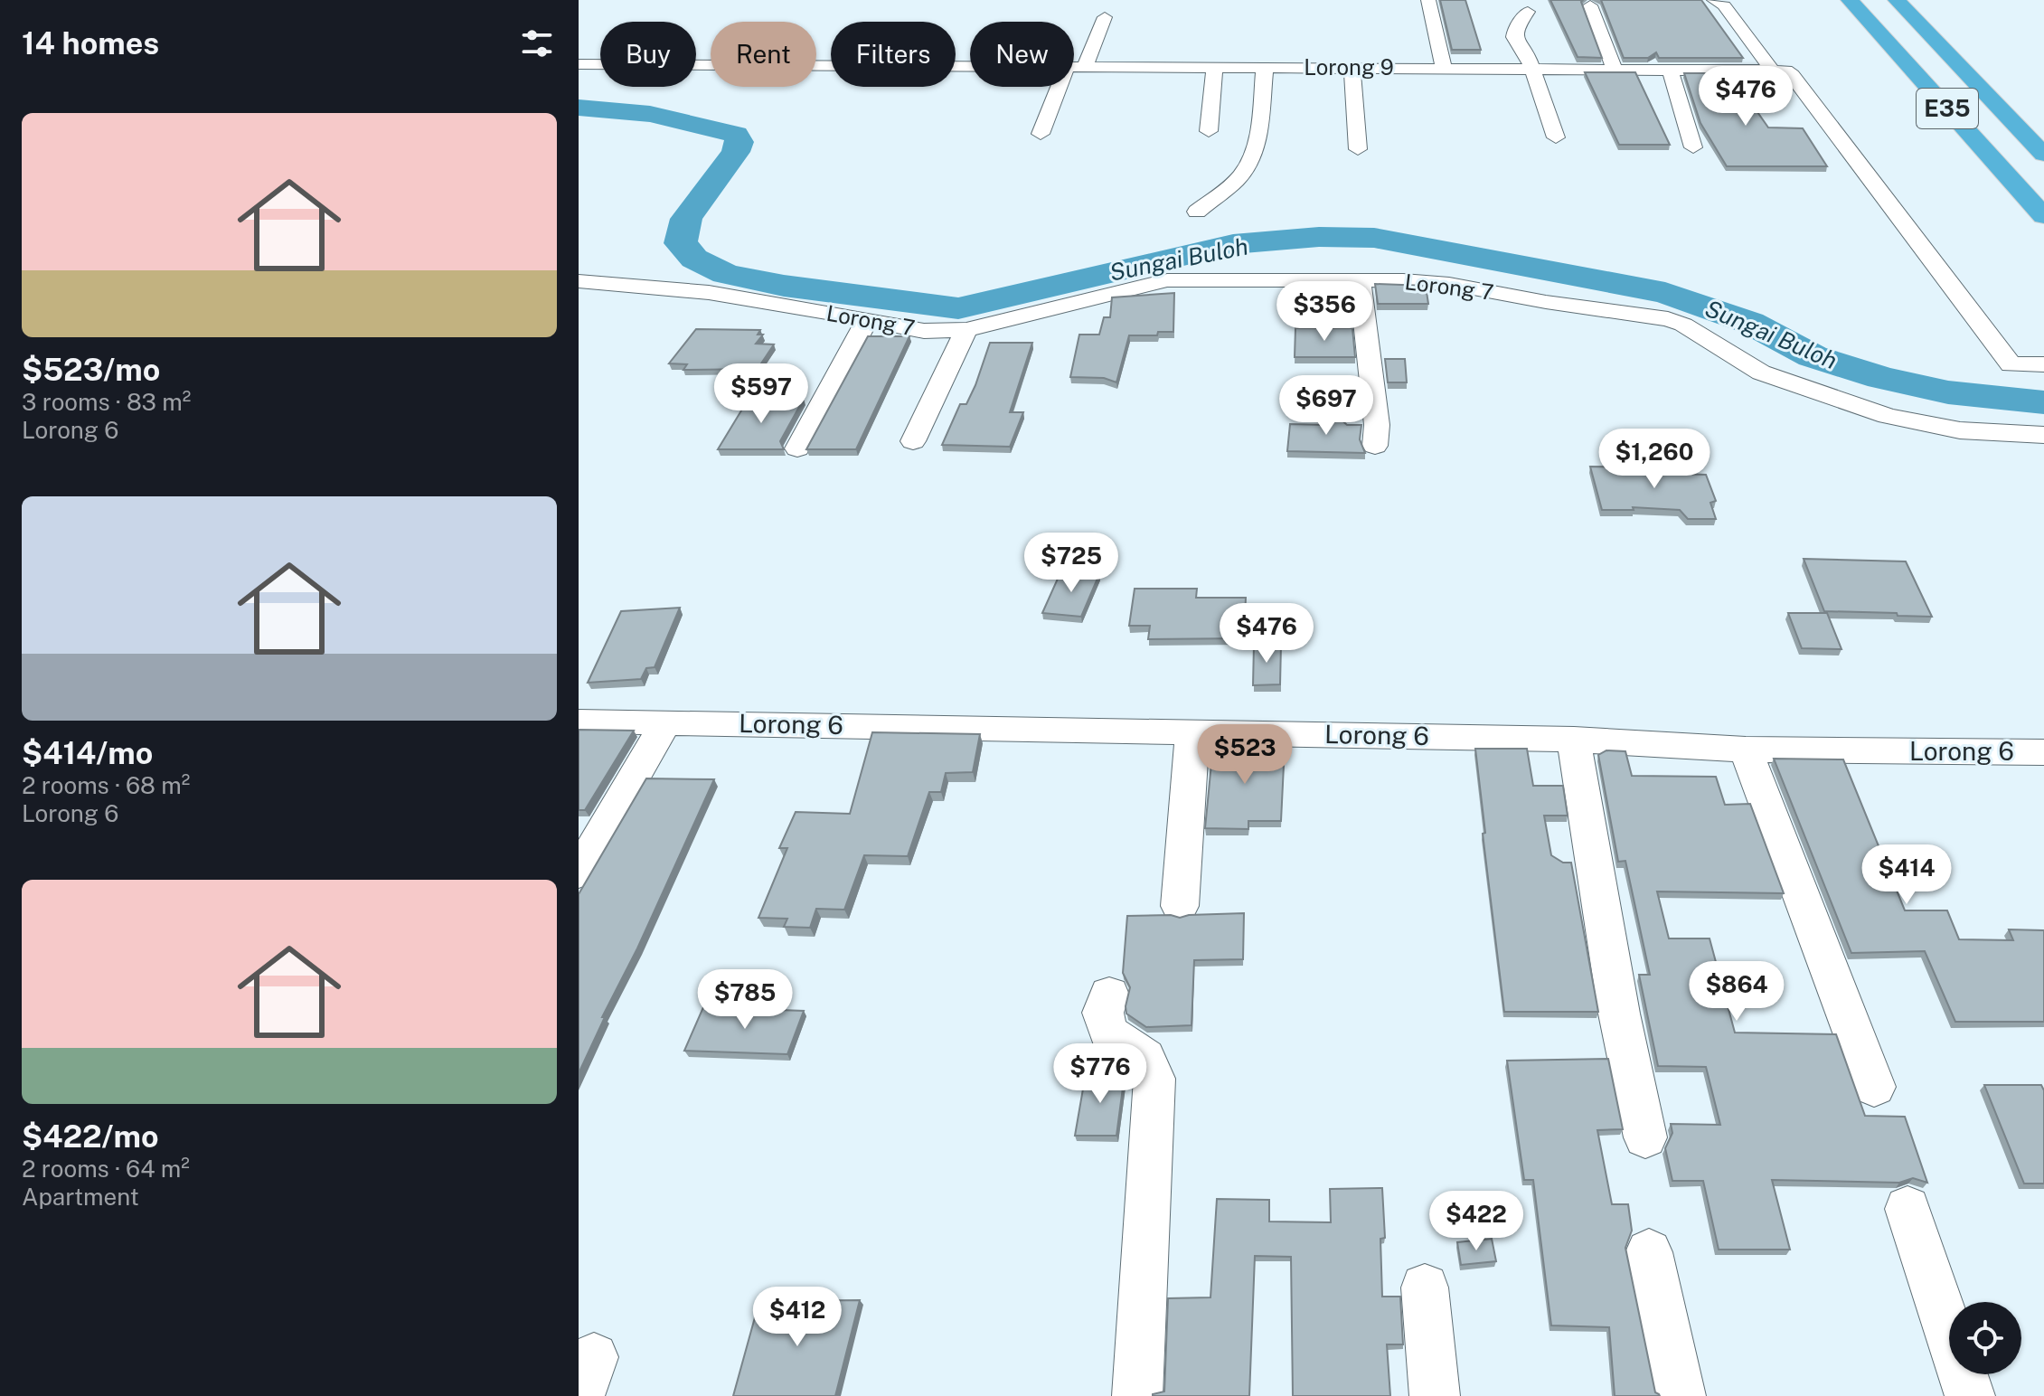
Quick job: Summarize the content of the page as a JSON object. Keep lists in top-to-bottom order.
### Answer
{
  "streets": {
    "highway": ["E35"],
    "street": ["Lorong 9", "Lorong 7", "Lorong 6"]
  },
  "water": ["Sungai Buloh"],
  "page": {
    "heading": "14 homes",
    "chip": [
      "Buy",
      "Rent",
      "Filters",
      "New"
    ],
    "price": [
      "$476",
      "$356",
      "$597",
      "$697",
      "$1,260",
      "$725",
      "$476",
      "$523",
      "$414",
      "$864",
      "$785",
      "$776",
      "$422",
      "$412"
    ],
    "list": [
      {
        "name": "$523/mo",
        "note": "3 rooms · 83 m² · Lorong 6"
      },
      {
        "name": "$414/mo",
        "note": "2 rooms · 68 m² · Lorong 6"
      },
      {
        "name": "$422/mo",
        "note": "2 rooms · 64 m² · Apartment"
      }
    ]
  }
}
